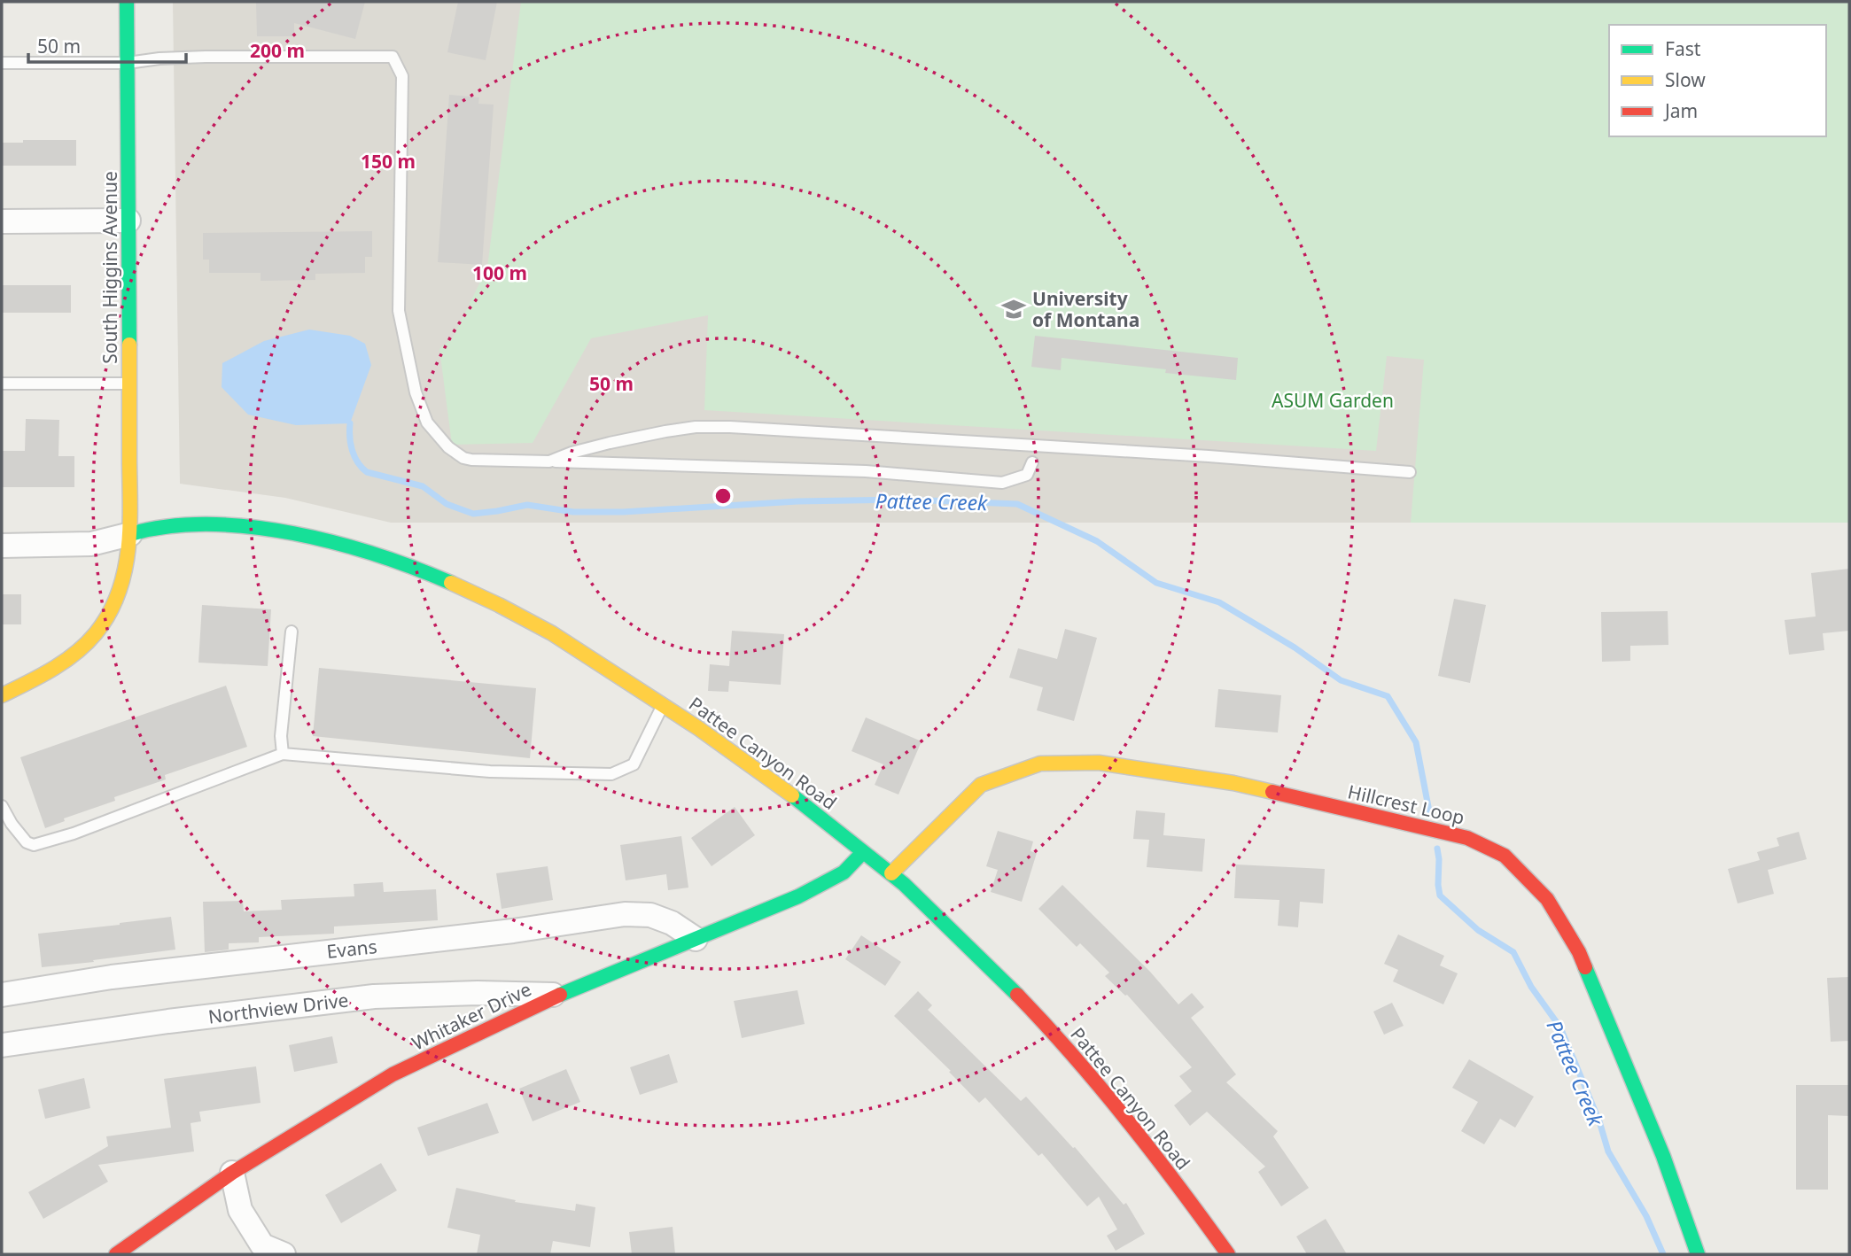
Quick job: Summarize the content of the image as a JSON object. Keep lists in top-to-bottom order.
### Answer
{
  "streets": {
    "street": [
      "South Higgins Avenue",
      "Pattee Canyon Road",
      "Hillcrest Loop",
      "Evans",
      "Northview Drive",
      "Whitaker Drive"
    ]
  },
  "crossings": [
    ["South Higgins Avenue", "Pattee Canyon Road"],
    ["Pattee Canyon Road", "Hillcrest Loop"],
    ["Pattee Canyon Road", "Whitaker Drive"],
    ["Evans", "Whitaker Drive"],
    ["Northview Drive", "Whitaker Drive"]
  ],
  "water": ["Pattee Creek"],
  "parks": ["ASUM Garden"],
  "places": {
    "school or university": ["University of Montana"]
  },
  "legend": ["Fast", "Slow", "Jam"],
  "scale_bar": "50 m",
  "rings": [
    "200 m",
    "150 m",
    "100 m",
    "50 m"
  ]
}
